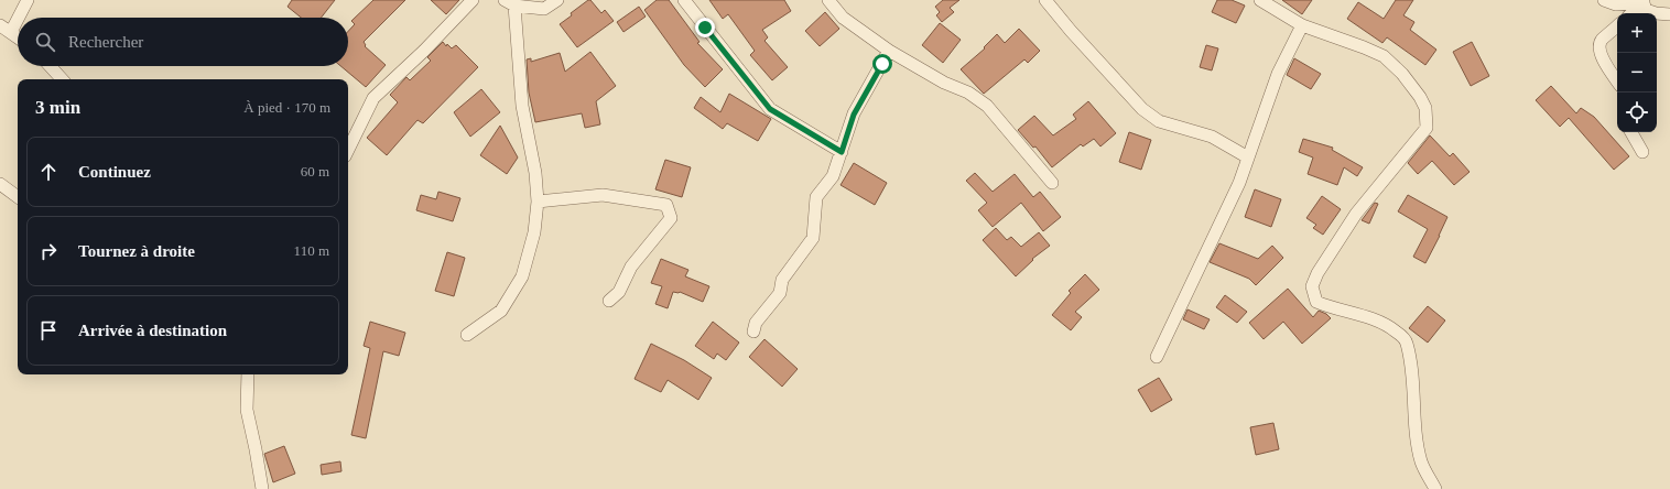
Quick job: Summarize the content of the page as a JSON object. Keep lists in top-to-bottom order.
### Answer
{
  "page": {
    "map_buttons": ["+", "−"],
    "search": "Rechercher",
    "heading": ["3 min", "À pied · 170 m"],
    "list": [
      ["Continuez", "60 m"],
      ["Tournez à droite", "110 m"],
      "Arrivée à destination"
    ]
  }
}
